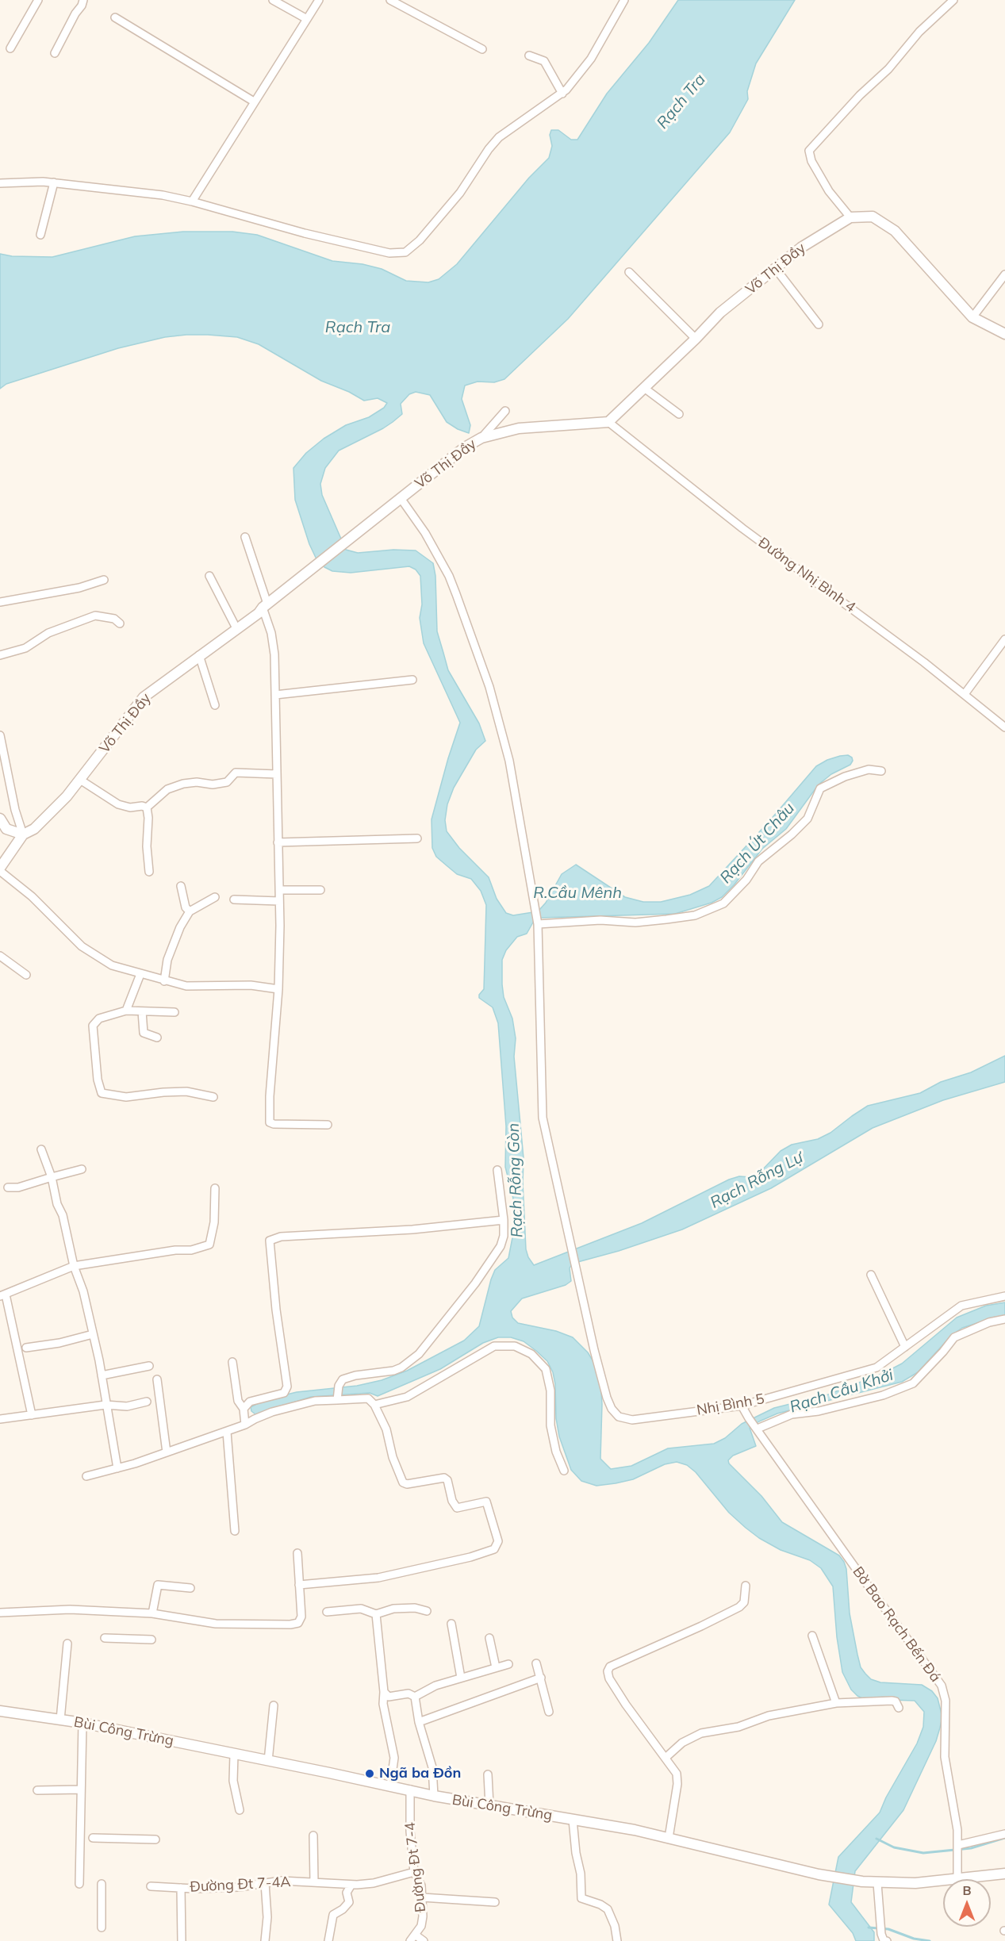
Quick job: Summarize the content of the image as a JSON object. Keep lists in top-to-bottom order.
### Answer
{
  "streets": {
    "street": [
      "Võ Thị Đầy",
      "Đường Nhị Bình 4",
      "Nhị Bình 5",
      "Bờ Bao Rạch Bến Đá",
      "Bùi Công Trừng",
      "Đường Đt 7-4",
      "Đường Đt 7-4A"
    ]
  },
  "crossings": [
    ["Võ Thị Đầy", "Đường Nhị Bình 4"],
    ["Nhị Bình 5", "Bờ Bao Rạch Bến Đá"],
    ["Bờ Bao Rạch Bến Đá", "Bùi Công Trừng"],
    ["Bùi Công Trừng", "Đường Đt 7-4"],
    ["Đường Đt 7-4", "Đường Đt 7-4A"]
  ],
  "water": [
    "Rạch Tra",
    "Rạch Út Châu",
    "R.Cầu Mênh",
    "Rạch Rỗng Gòn",
    "Rạch Rỗng Lự",
    "Rạch Cầu Khởi"
  ],
  "places": ["Ngã ba Đồn"],
  "north": "top"
}
